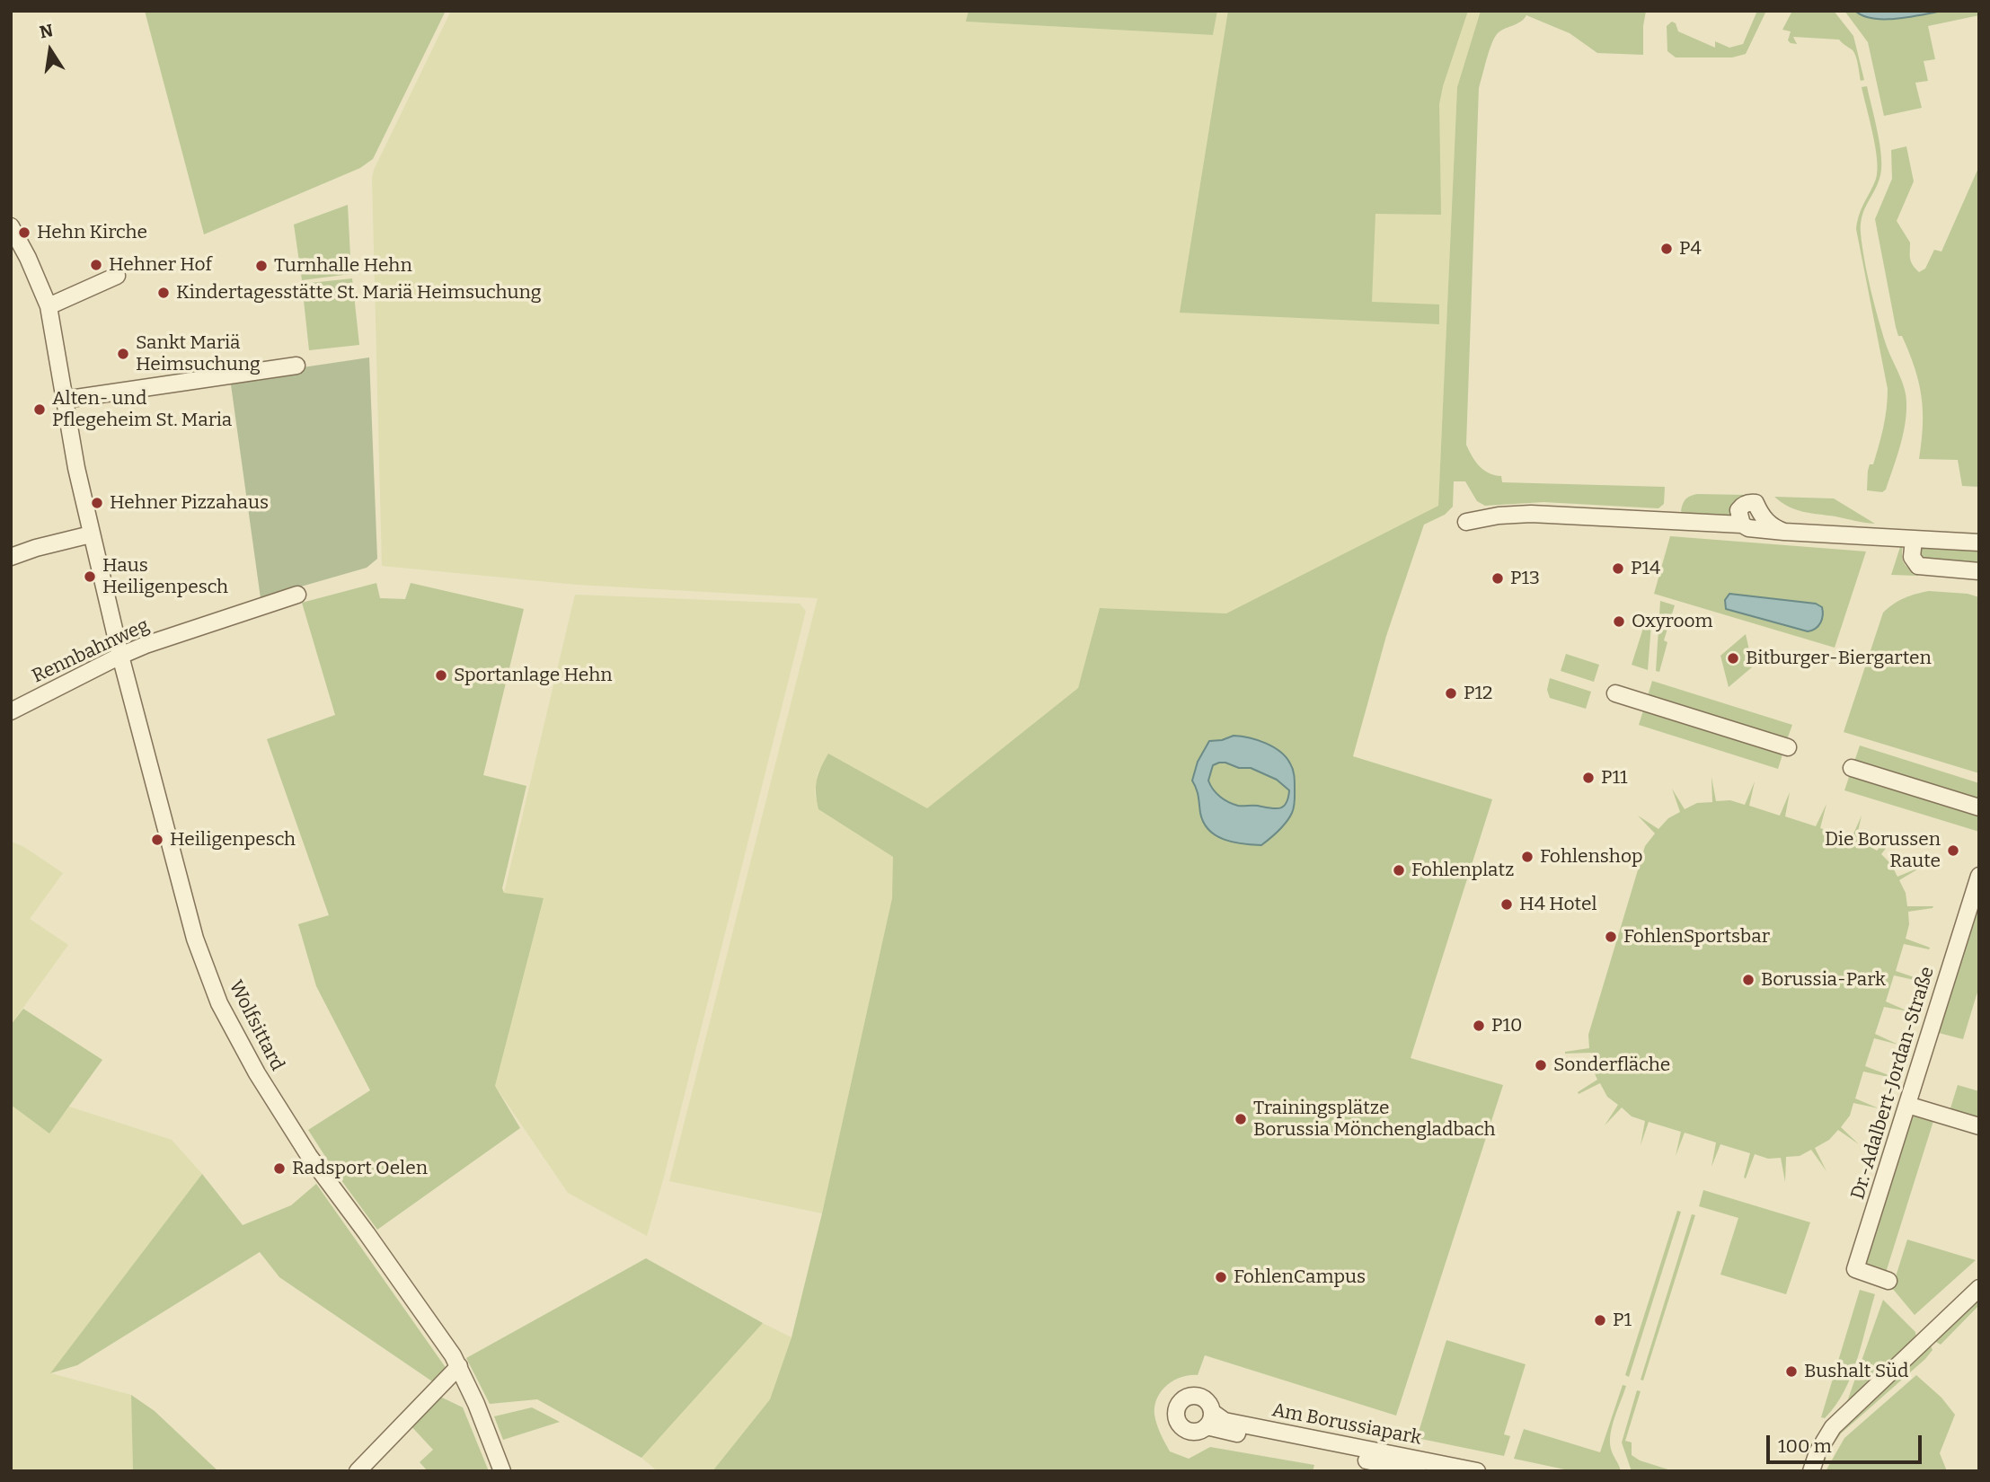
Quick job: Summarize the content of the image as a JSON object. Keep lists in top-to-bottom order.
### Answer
{
  "streets": {
    "street": [
      "Rennbahnweg",
      "Wolfsittard",
      "Dr.-Adalbert-Jordan-Straße",
      "Am Borussiapark"
    ]
  },
  "crossings": [
    ["Rennbahnweg", "Wolfsittard"]
  ],
  "places": [
    "Hehn Kirche",
    "P4",
    "Hehner Hof",
    "Turnhalle Hehn",
    "Kindertagesstätte St. Mariä Heimsuchung",
    "Sankt Mariä Heimsuchung",
    "Alten- und Pflegeheim St. Maria",
    "Hehner Pizzahaus",
    "P14",
    "Haus Heiligenpesch",
    "P13",
    "Oxyroom",
    "Bitburger-Biergarten",
    "Sportanlage Hehn",
    "P12",
    "P11",
    "Heiligenpesch",
    "Die Borussen Raute",
    "Fohlenshop",
    "Fohlenplatz",
    "H4 Hotel",
    "FohlenSportsbar",
    "Borussia-Park",
    "P10",
    "Sonderfläche",
    "Trainingsplätze Borussia Mönchengladbach",
    "Radsport Oelen",
    "FohlenCampus",
    "P1",
    "Bushalt Süd"
  ],
  "scale_bar": "100 m",
  "north": "top"
}
